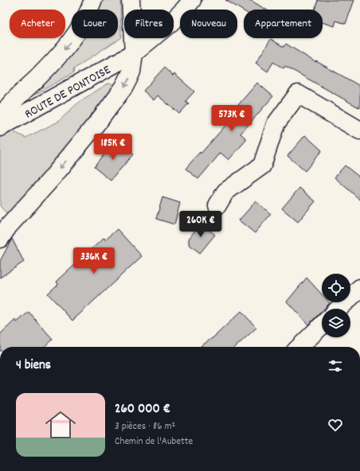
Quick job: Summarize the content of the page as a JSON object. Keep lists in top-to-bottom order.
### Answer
{
  "streets": {
    "street": ["ROUTE DE PONTOISE"]
  },
  "page": {
    "chip": [
      "Acheter",
      "Louer",
      "Filtres",
      "Nouveau",
      "Appartement"
    ],
    "price": [
      "573K €",
      "185K €",
      "260K €",
      "336K €"
    ],
    "heading": "4 biens",
    "list": [
      {
        "name": "260 000 €",
        "note": "3 pièces · 86 m² · Chemin de l'Aubette"
      }
    ]
  }
}
